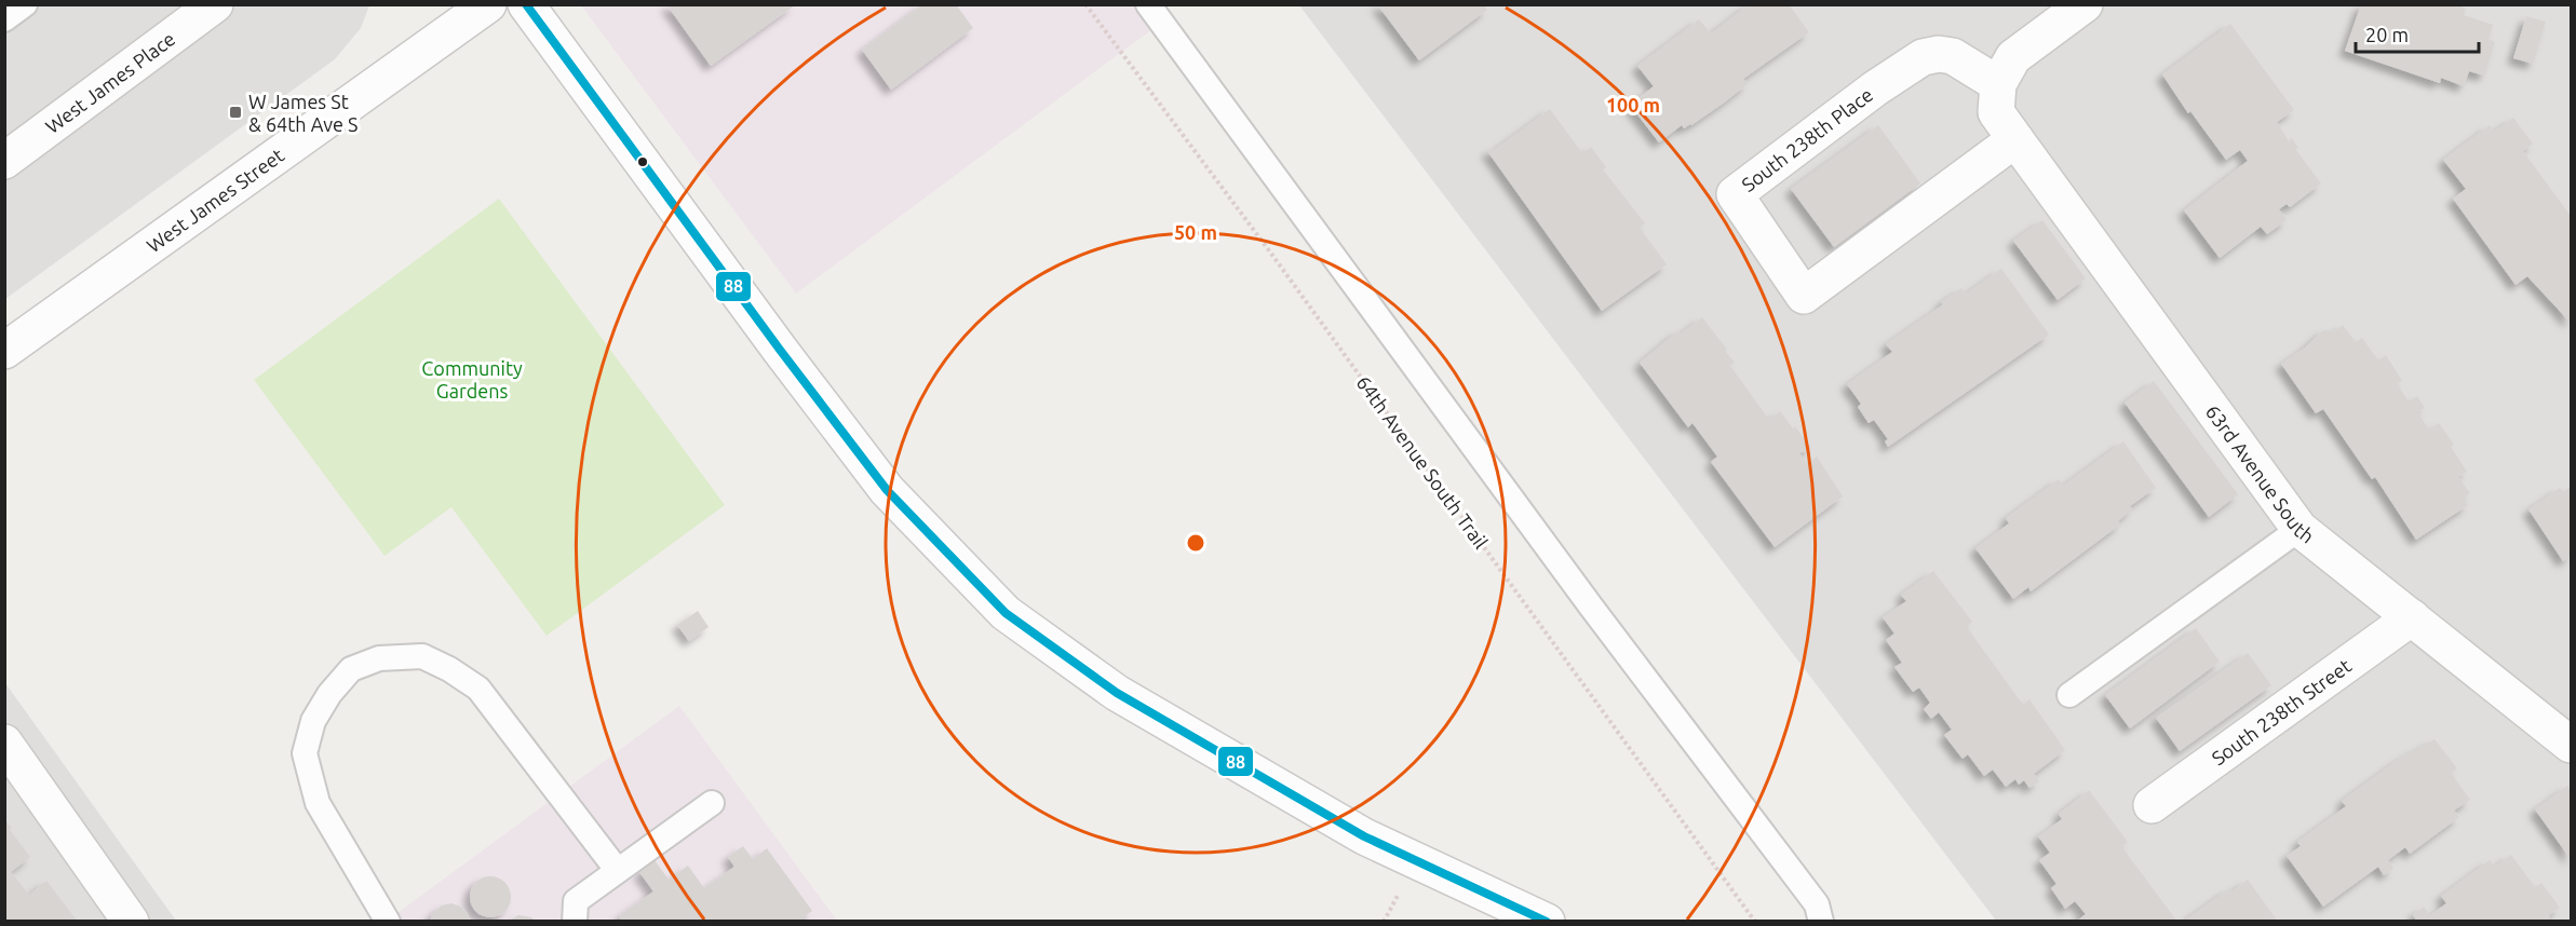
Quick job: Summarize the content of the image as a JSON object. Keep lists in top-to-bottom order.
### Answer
{
  "streets": {
    "street": [
      "West James Place",
      "South 238th Place",
      "West James Street",
      "63rd Avenue South",
      "South 238th Street"
    ],
    "path": ["64th Avenue South Trail"]
  },
  "crossings": [
    ["South 238th Place", "63rd Avenue South"],
    ["63rd Avenue South", "South 238th Street"]
  ],
  "parks": ["Community Gardens"],
  "places": {
    "transit": ["W James St & 64th Ave S"]
  },
  "lines": ["transit line 88"],
  "scale_bar": "20 m",
  "rings": ["100 m", "50 m"]
}
